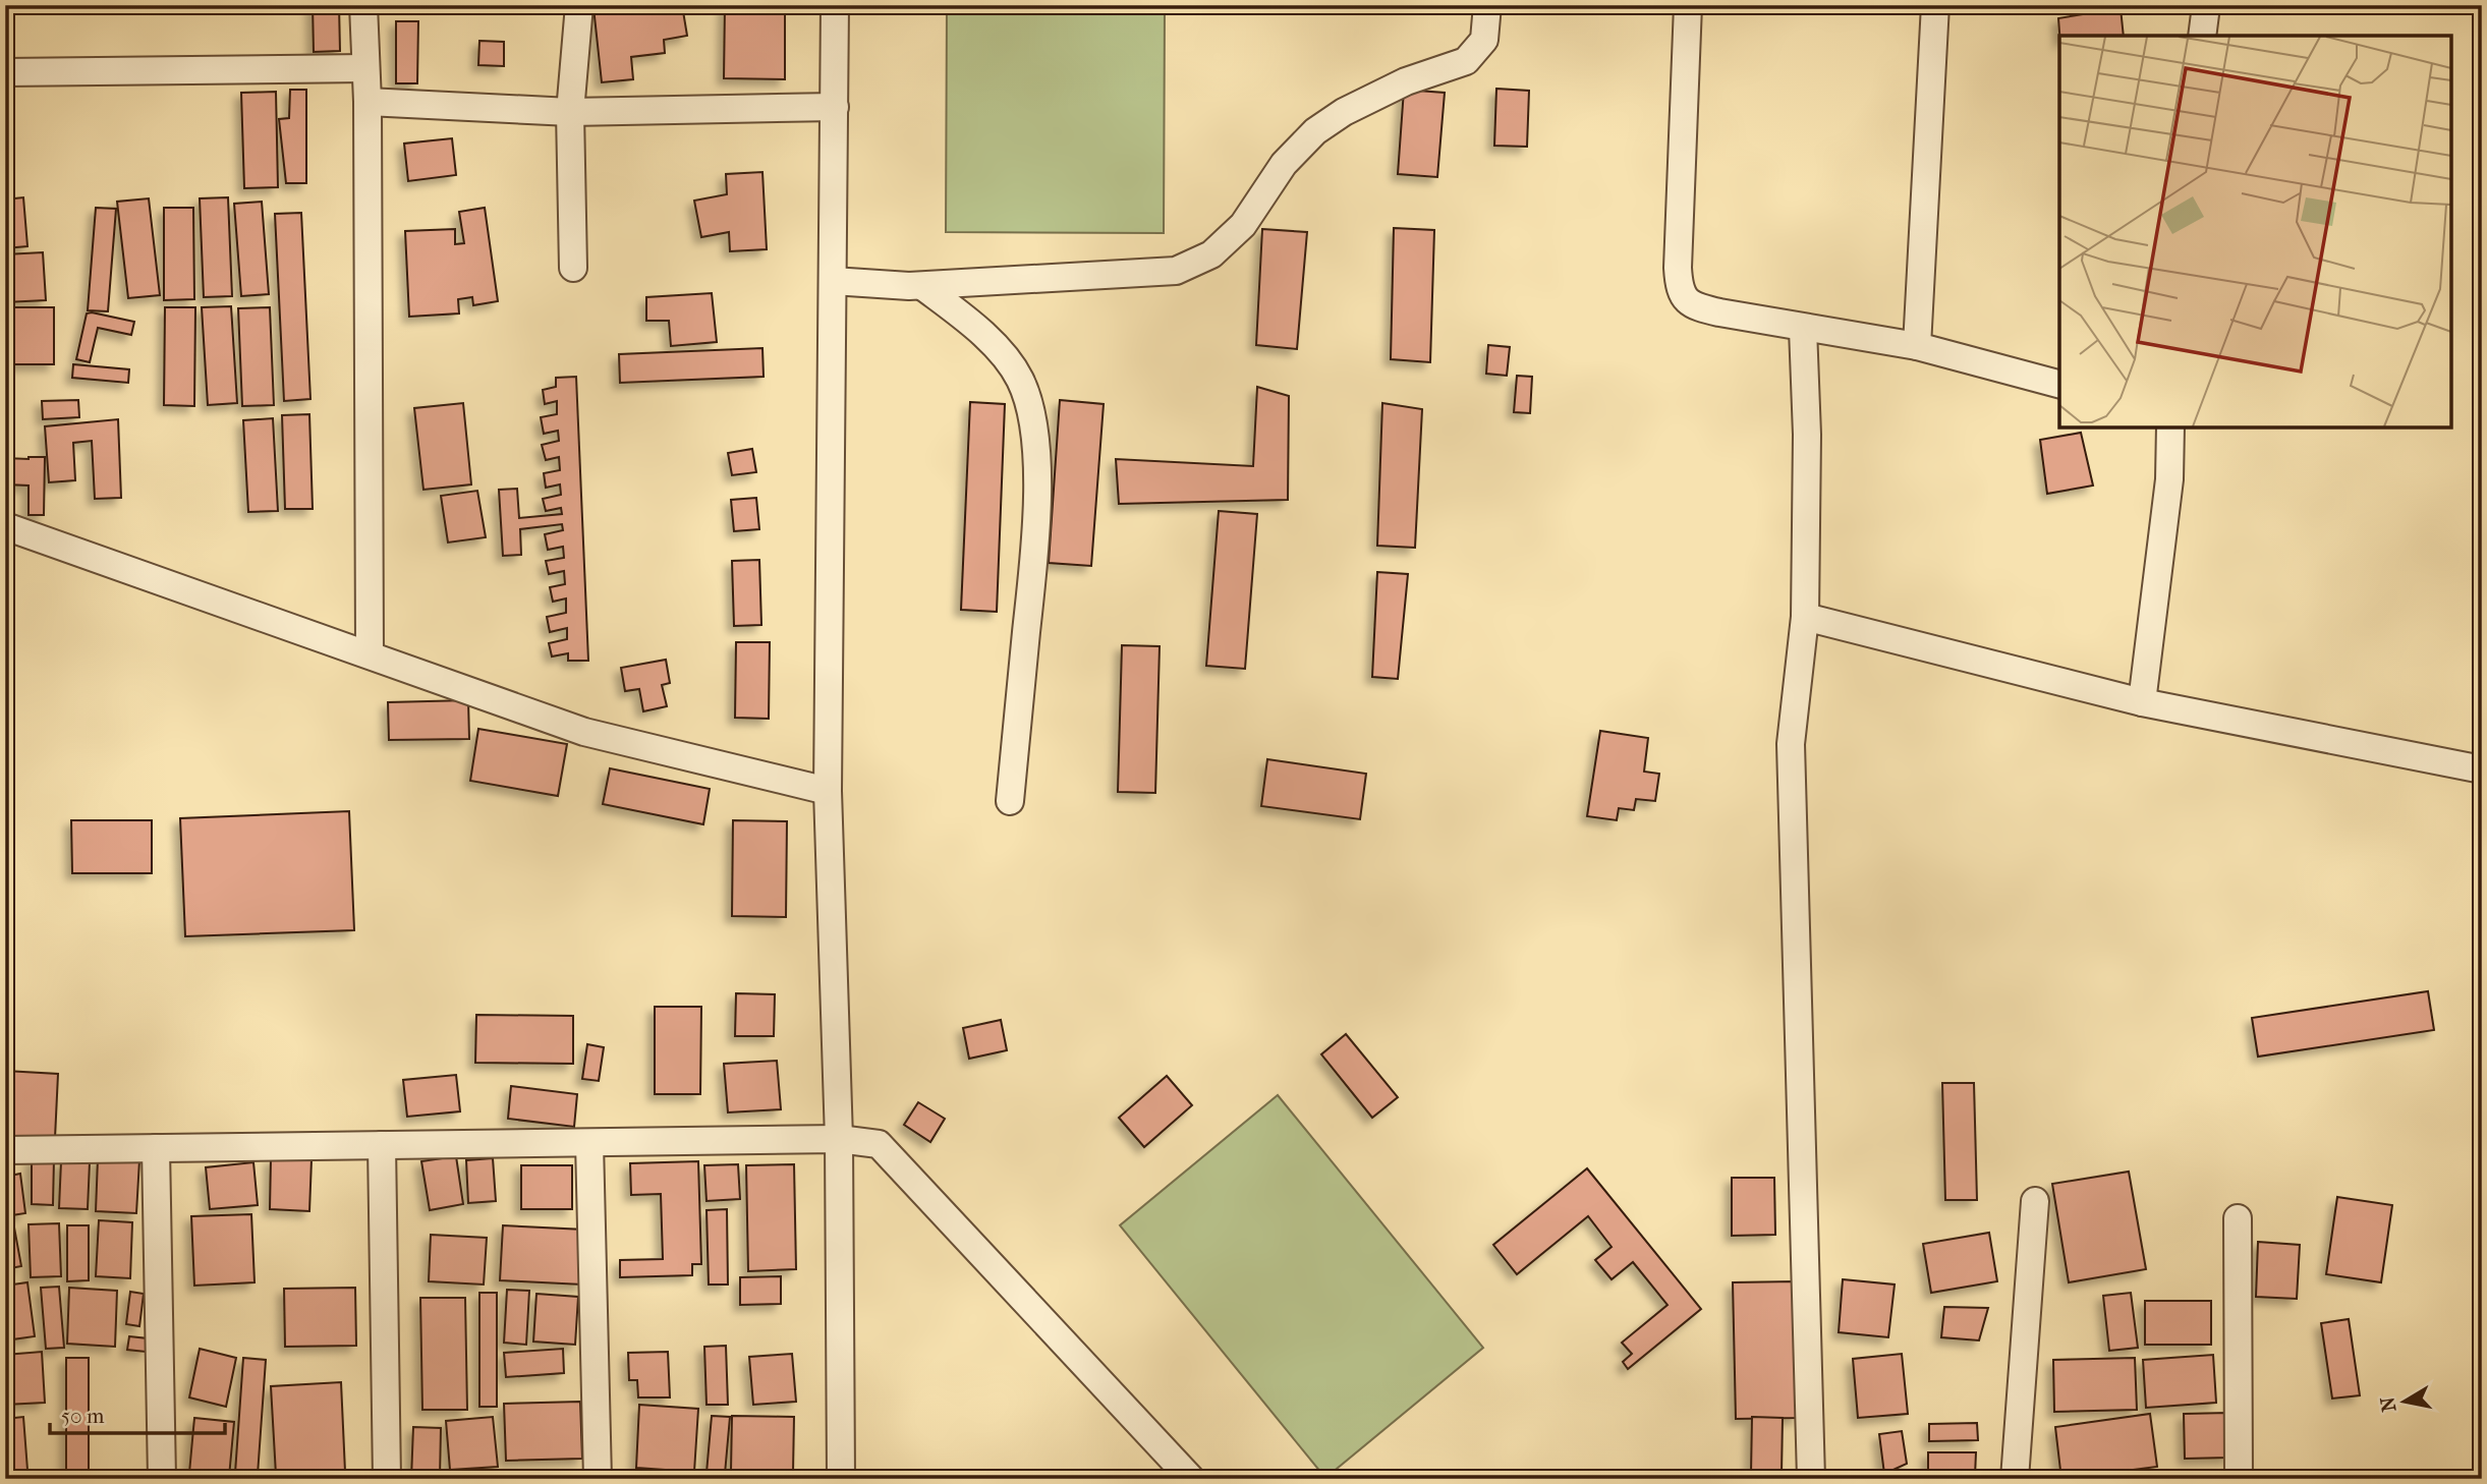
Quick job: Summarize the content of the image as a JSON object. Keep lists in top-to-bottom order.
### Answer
{
  "scale_bar": "50 m",
  "north": "left"
}
